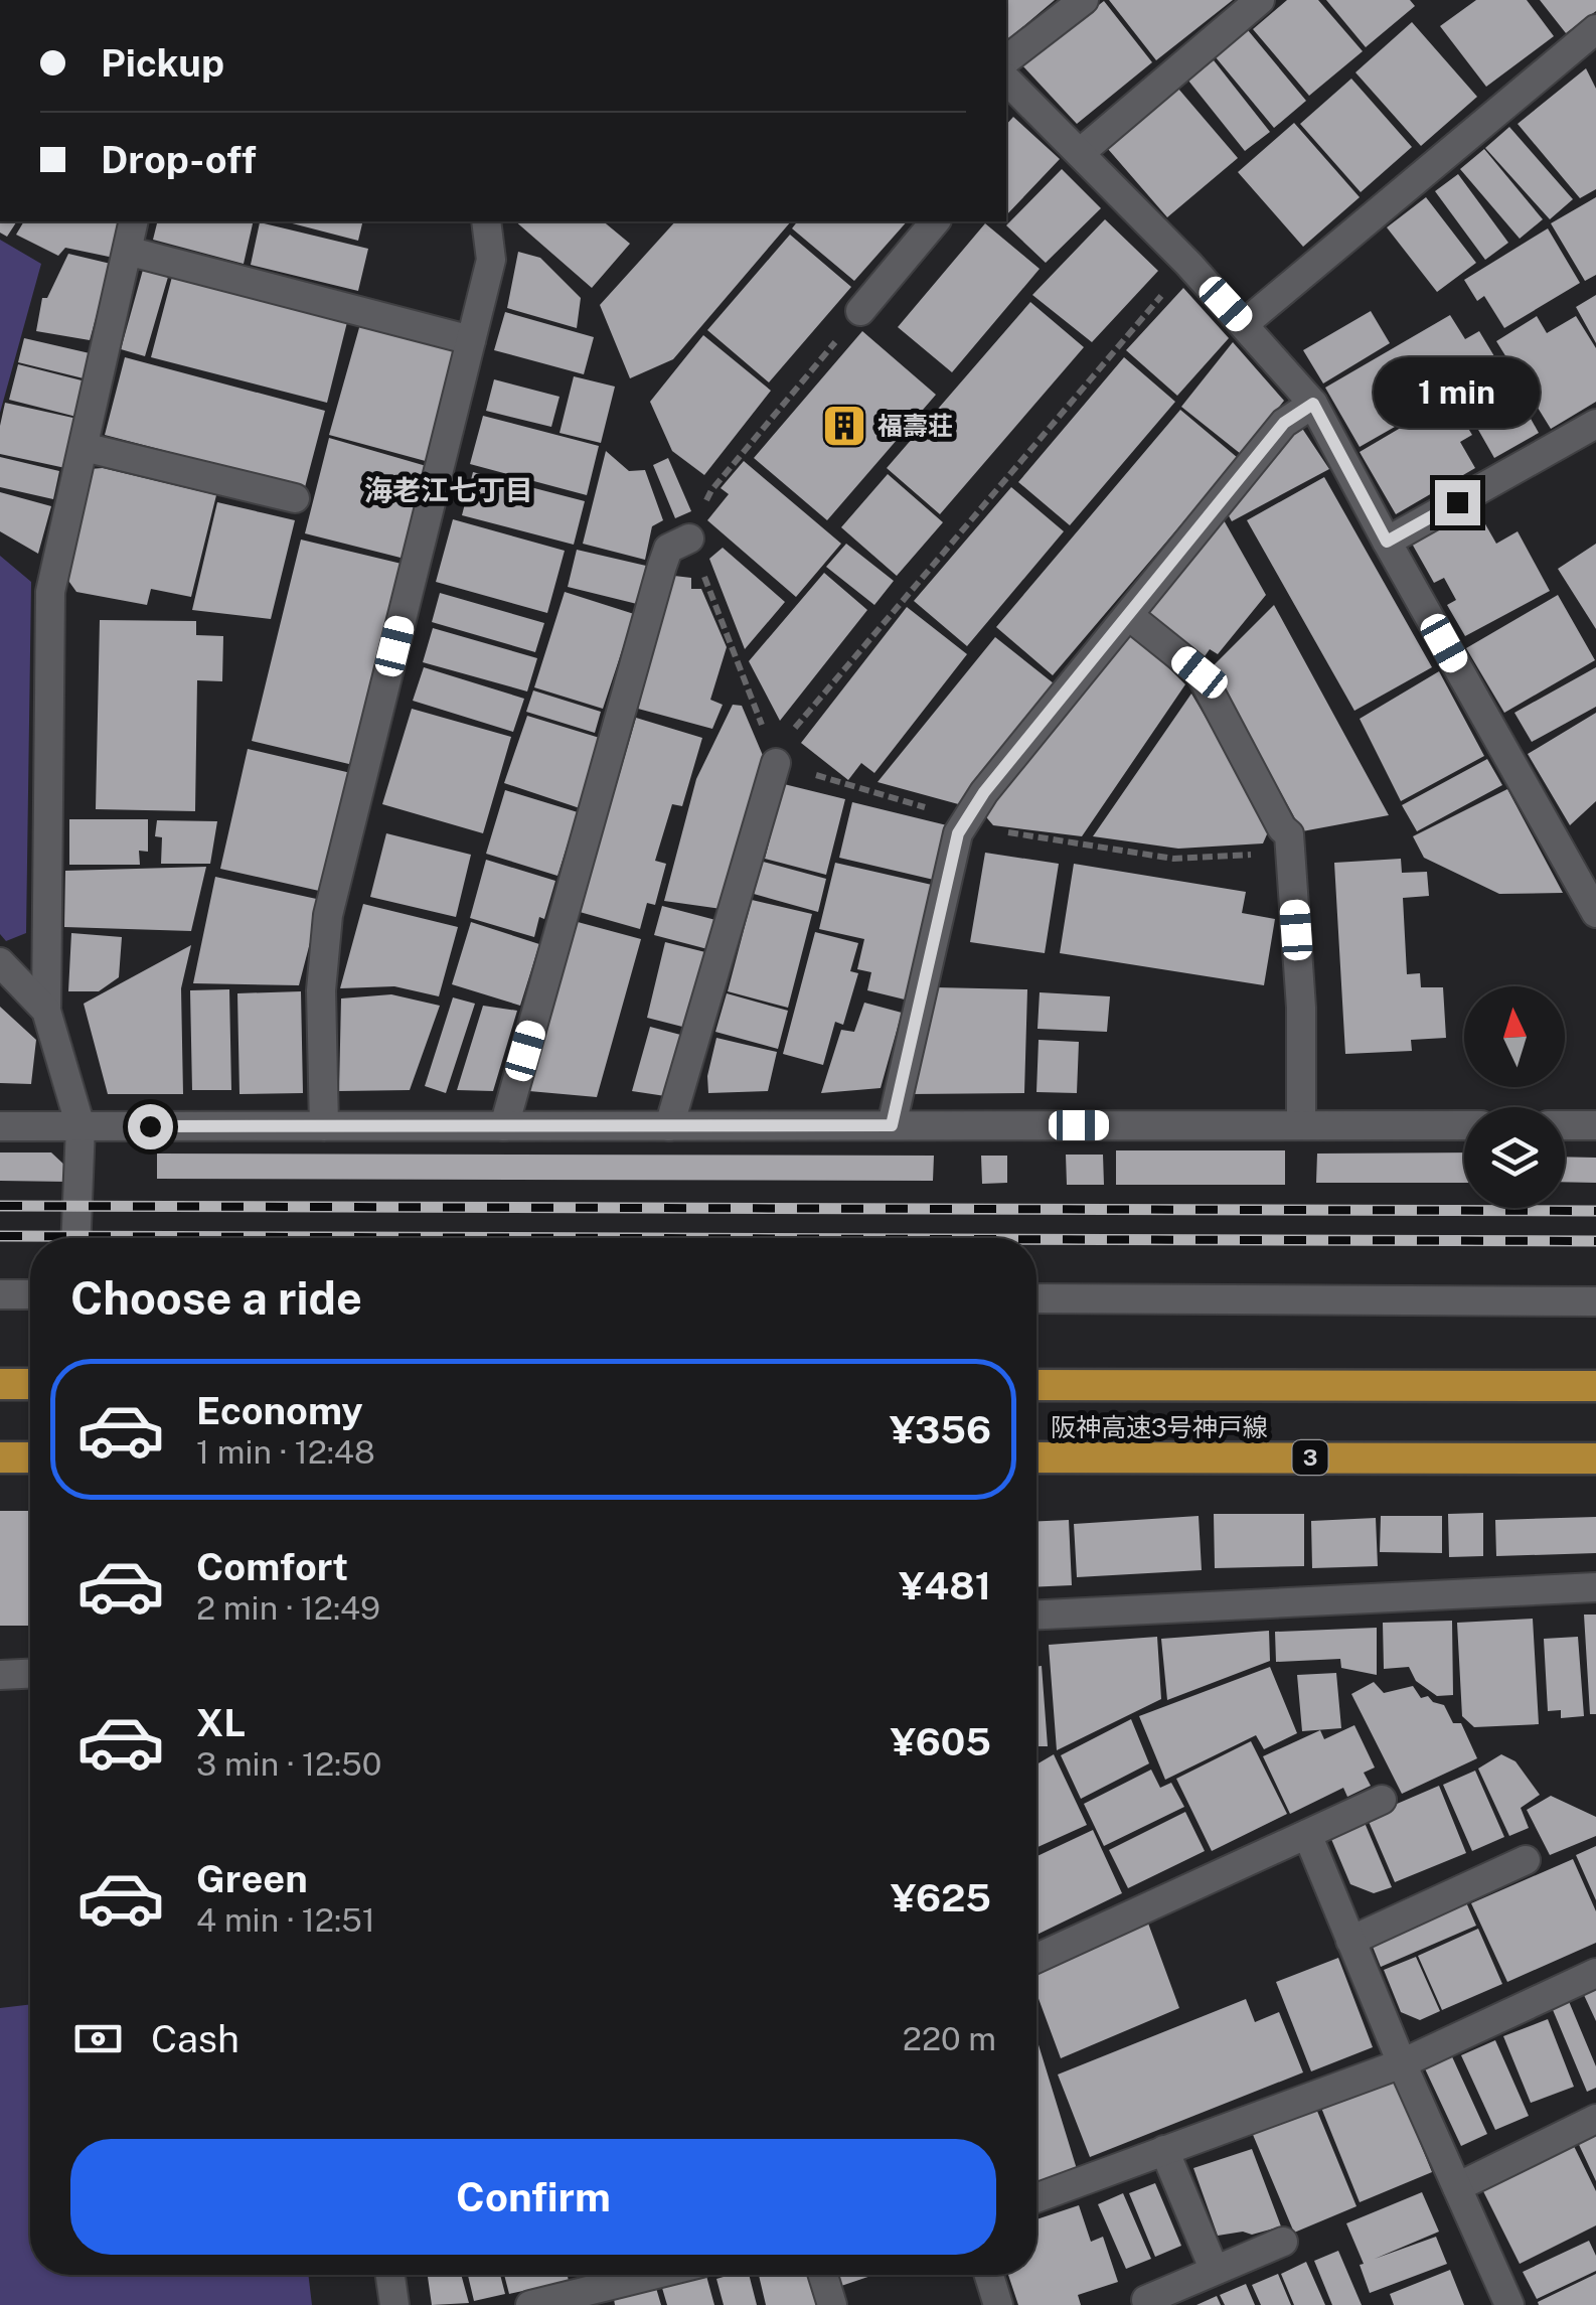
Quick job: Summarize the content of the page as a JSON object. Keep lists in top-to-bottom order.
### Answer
{
  "streets": {
    "highway": ["阪神高速3号神戸線", "3"]
  },
  "districts": ["海老江七丁目"],
  "places": {
    "building": ["福壽荘"]
  },
  "north": "top",
  "page": {
    "banner": ["Pickup", "Drop-off"],
    "bubble": "1 min",
    "heading": "Choose a ride",
    "list": [
      {
        "name": "Economy",
        "note": "1 min · 12:48",
        "value": "¥356"
      },
      {
        "name": "Comfort",
        "note": "2 min · 12:49",
        "value": "¥481"
      },
      {
        "name": "XL",
        "note": "3 min · 12:50",
        "value": "¥605"
      },
      {
        "name": "Green",
        "note": "4 min · 12:51",
        "value": "¥625"
      }
    ],
    "pay": ["Cash", "220 m"],
    "buttons": "Confirm"
  }
}
